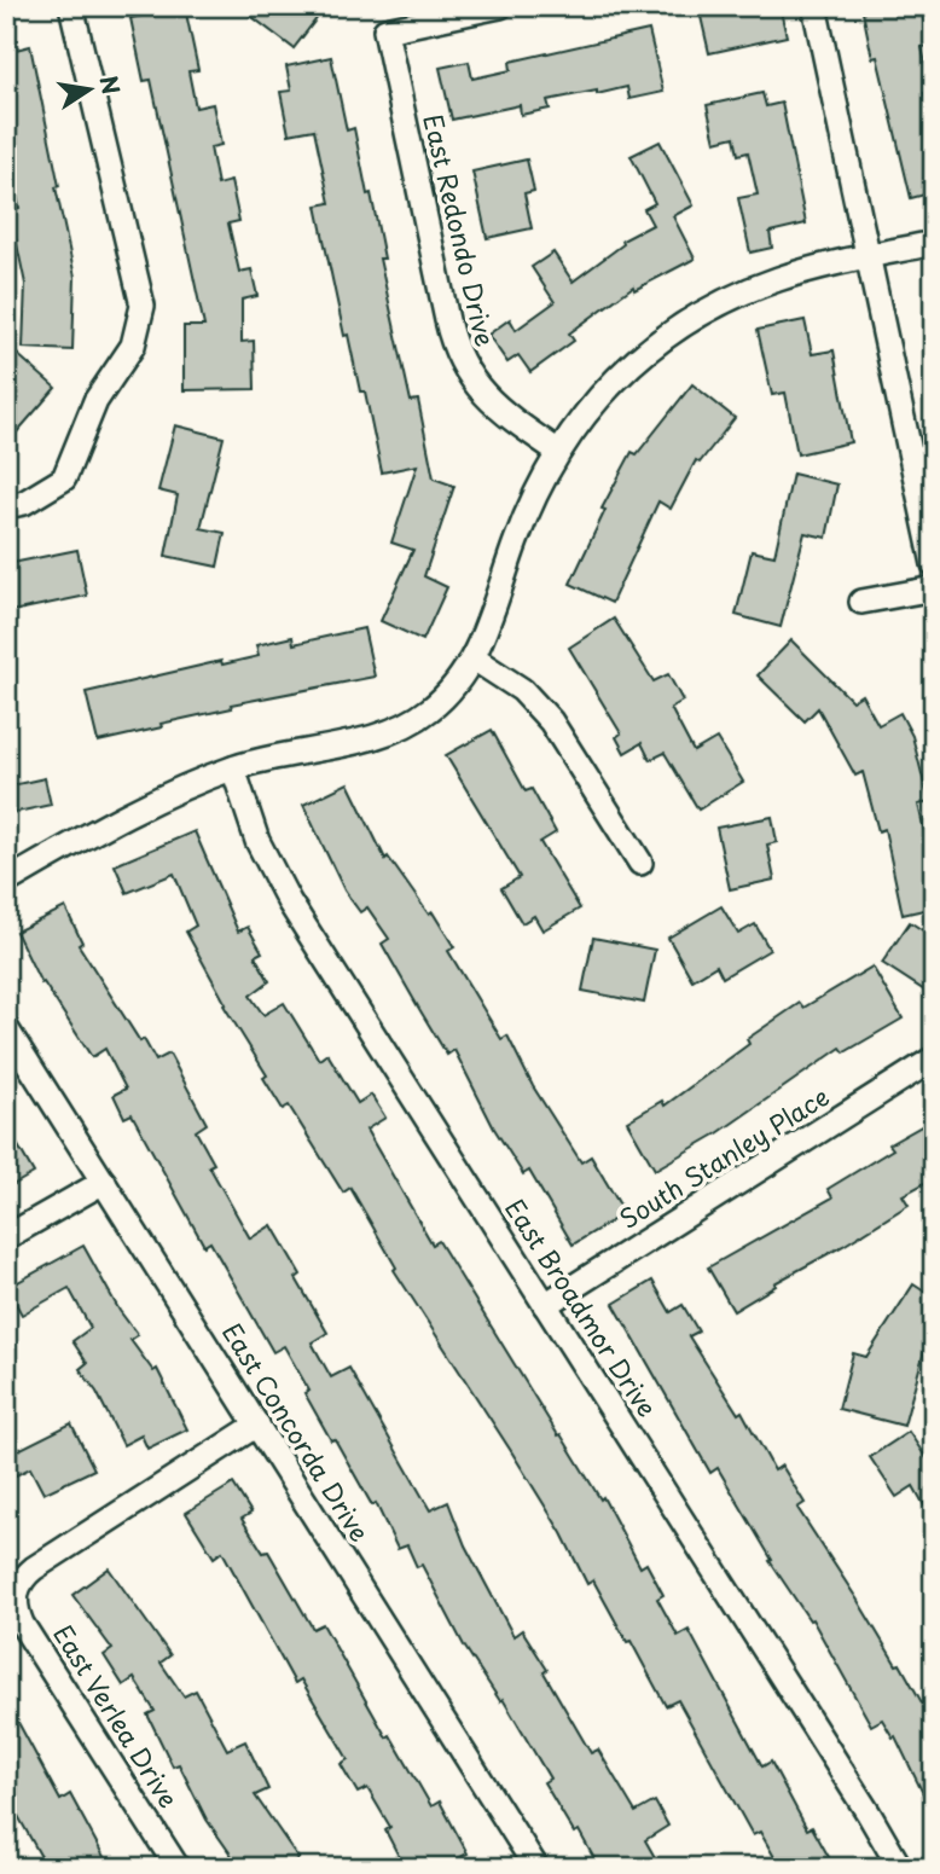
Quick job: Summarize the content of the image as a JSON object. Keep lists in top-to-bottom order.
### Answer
{
  "streets": {
    "street": [
      "East Redondo Drive",
      "South Stanley Place",
      "East Broadmor Drive",
      "East Concorda Drive",
      "East Verlea Drive"
    ]
  },
  "crossings": [
    ["South Stanley Place", "East Broadmor Drive"],
    ["East Concorda Drive", "East Verlea Drive"]
  ],
  "north": "right"
}
